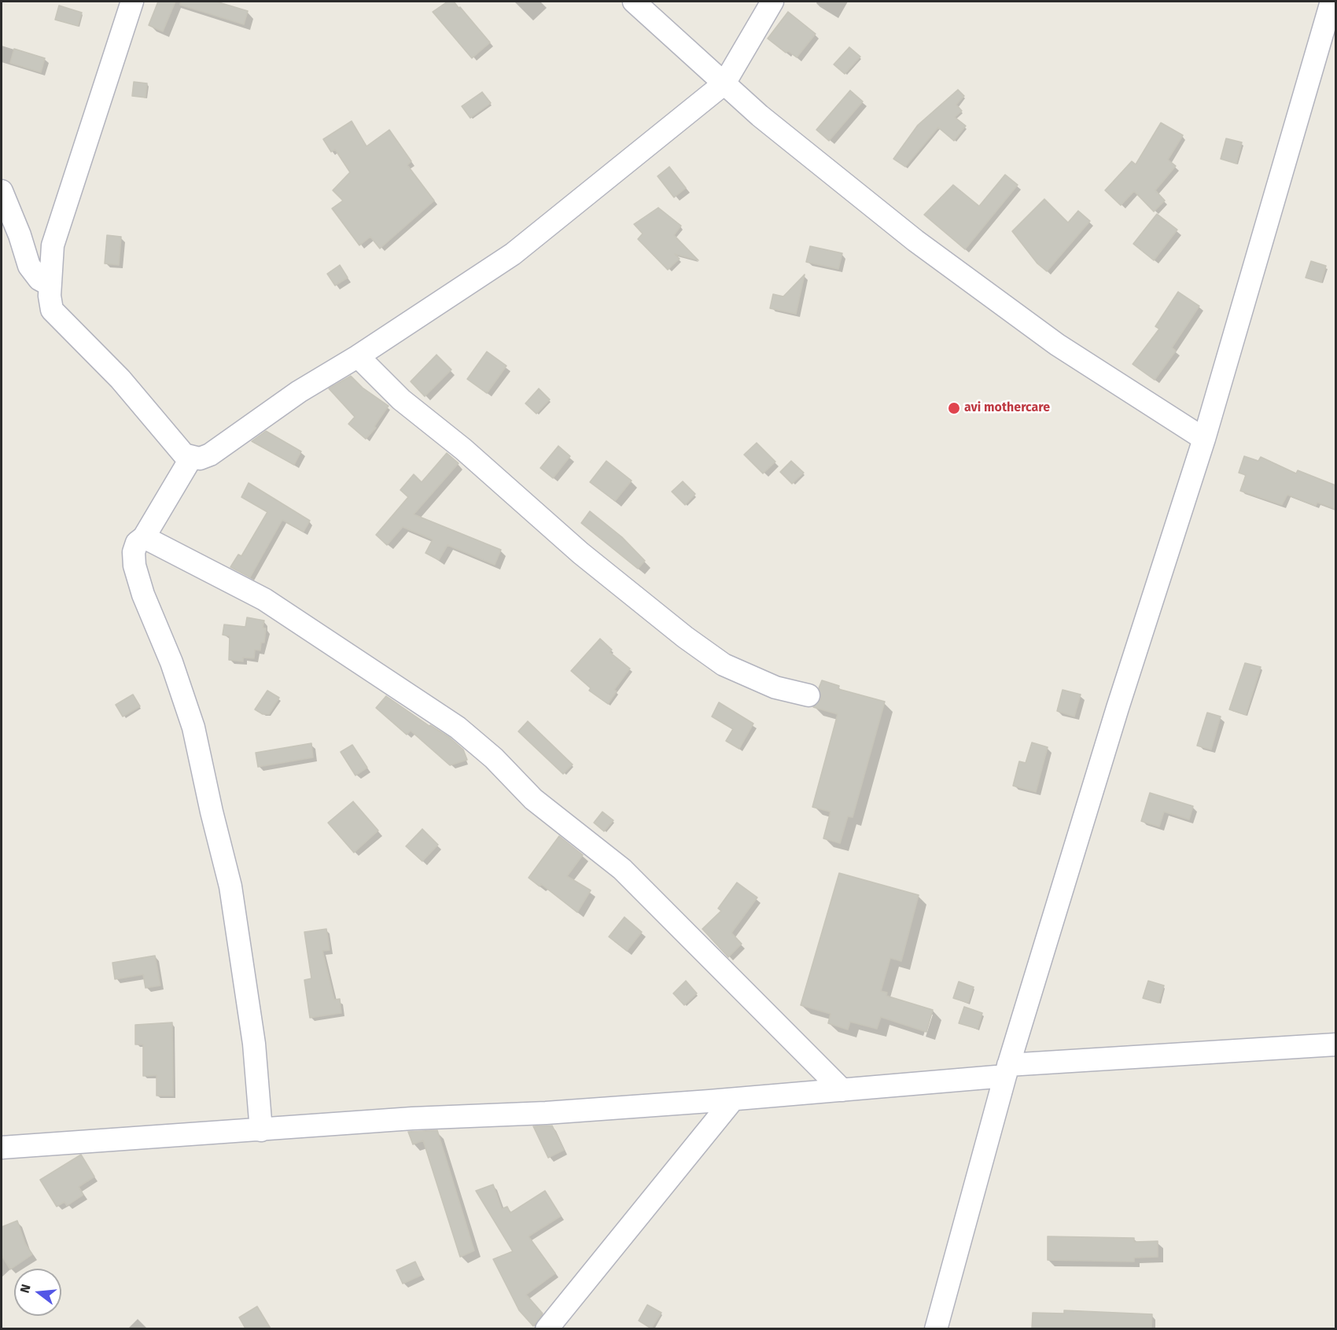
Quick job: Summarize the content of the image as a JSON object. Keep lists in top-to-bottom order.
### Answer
{
  "places": ["avi mothercare"],
  "north": "left"
}
